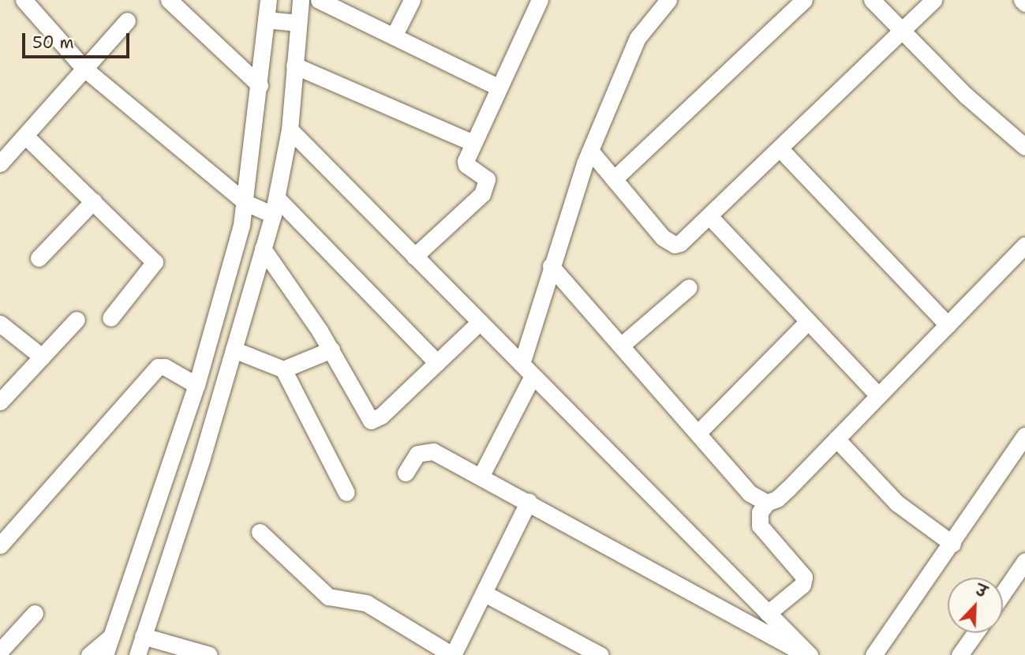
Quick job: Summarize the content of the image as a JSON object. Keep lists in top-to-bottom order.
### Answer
{
  "scale_bar": "50 m",
  "north": "top right"
}
